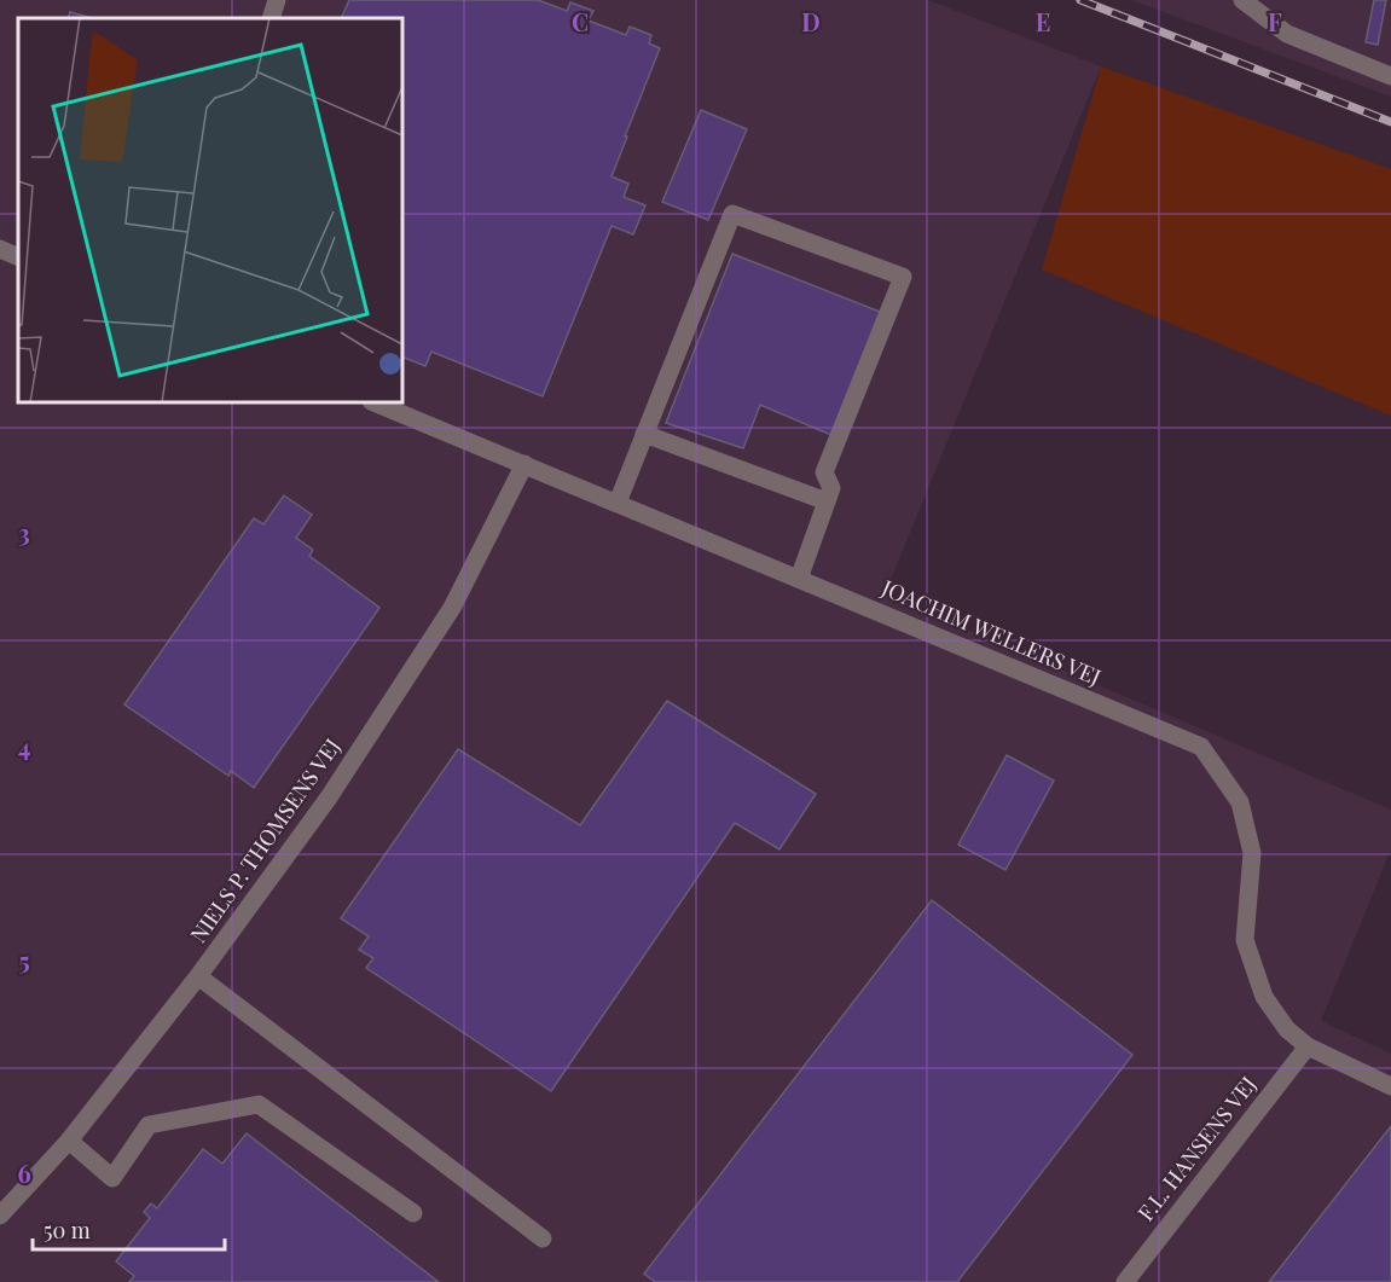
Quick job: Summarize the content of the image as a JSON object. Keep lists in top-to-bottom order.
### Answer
{
  "streets": {
    "street": ["JOACHIM WELLERS VEJ", "NIELS P. THOMSENS VEJ", "F.L. HANSENS VEJ"]
  },
  "crossings": [
    ["JOACHIM WELLERS VEJ", "NIELS P. THOMSENS VEJ"],
    ["JOACHIM WELLERS VEJ", "F.L. HANSENS VEJ"]
  ],
  "scale_bar": "50 m",
  "grid": {
    "columns": [
      "C",
      "D",
      "E",
      "F"
    ],
    "rows": [
      "3",
      "4",
      "5",
      "6"
    ]
  }
}
